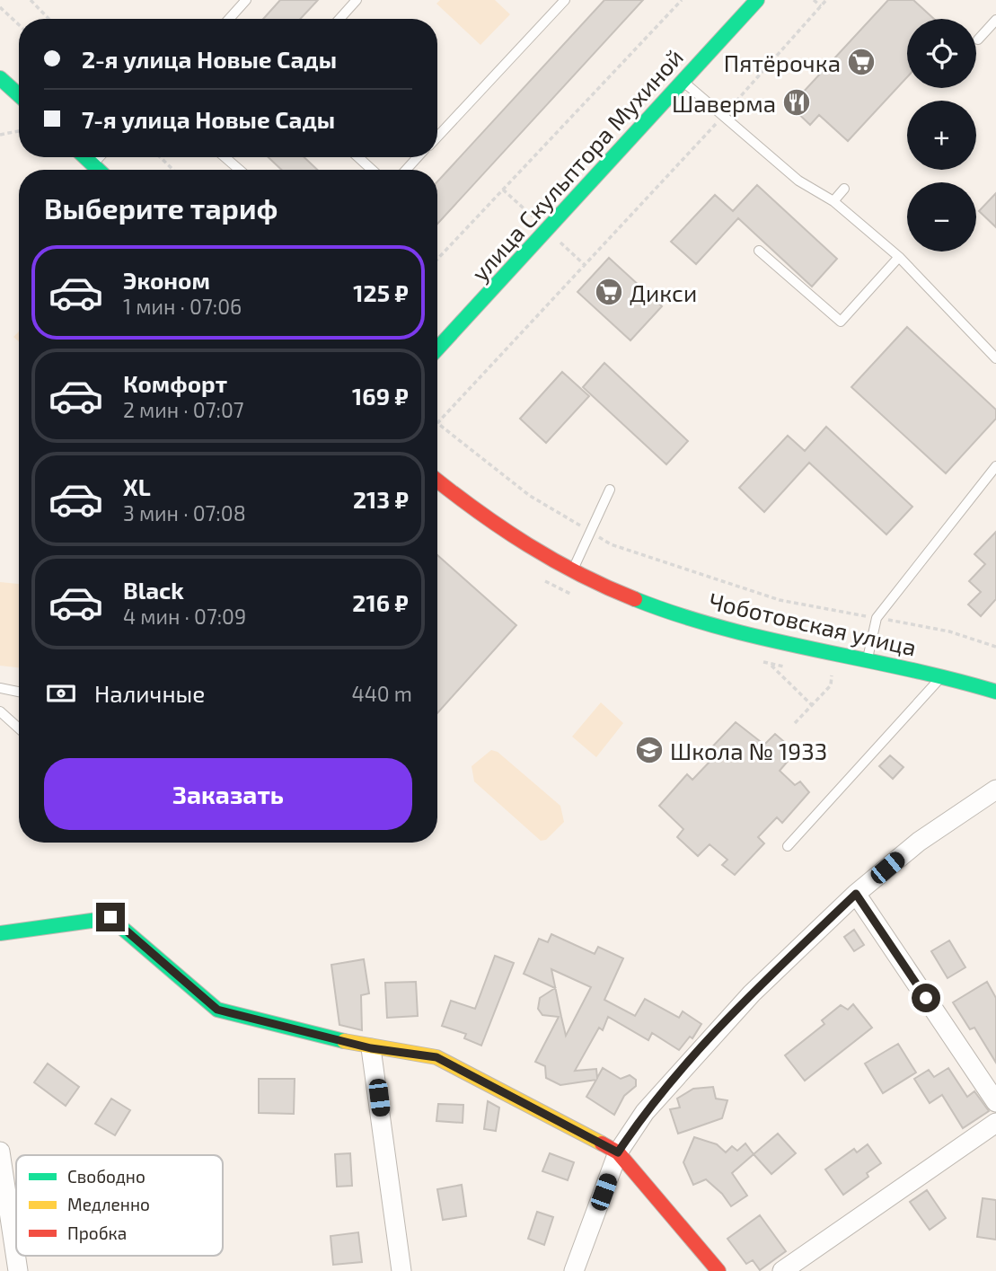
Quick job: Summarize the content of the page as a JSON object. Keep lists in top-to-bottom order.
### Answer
{
  "streets": {
    "street": ["улица Скульптора Мухиной", "Чоботовская улица"]
  },
  "places": {
    "supermarket": ["Пятёрочка", "Дикси"],
    "restaurant": ["Шаверма"],
    "school or university": ["Школа № 1933"]
  },
  "legend": ["Свободно", "Медленно", "Пробка"],
  "page": {
    "map_buttons": ["+", "−"],
    "banner": ["2-я улица Новые Сады", "7-я улица Новые Сады"],
    "heading": "Выберите тариф",
    "list": [
      {
        "name": "Эконом",
        "note": "1 мин · 07:06",
        "value": "125 ₽"
      },
      {
        "name": "Комфорт",
        "note": "2 мин · 07:07",
        "value": "169 ₽"
      },
      {
        "name": "XL",
        "note": "3 мин · 07:08",
        "value": "213 ₽"
      },
      {
        "name": "Black",
        "note": "4 мин · 07:09",
        "value": "216 ₽"
      }
    ],
    "pay": ["Наличные", "440 m"],
    "buttons": "Заказать"
  }
}
